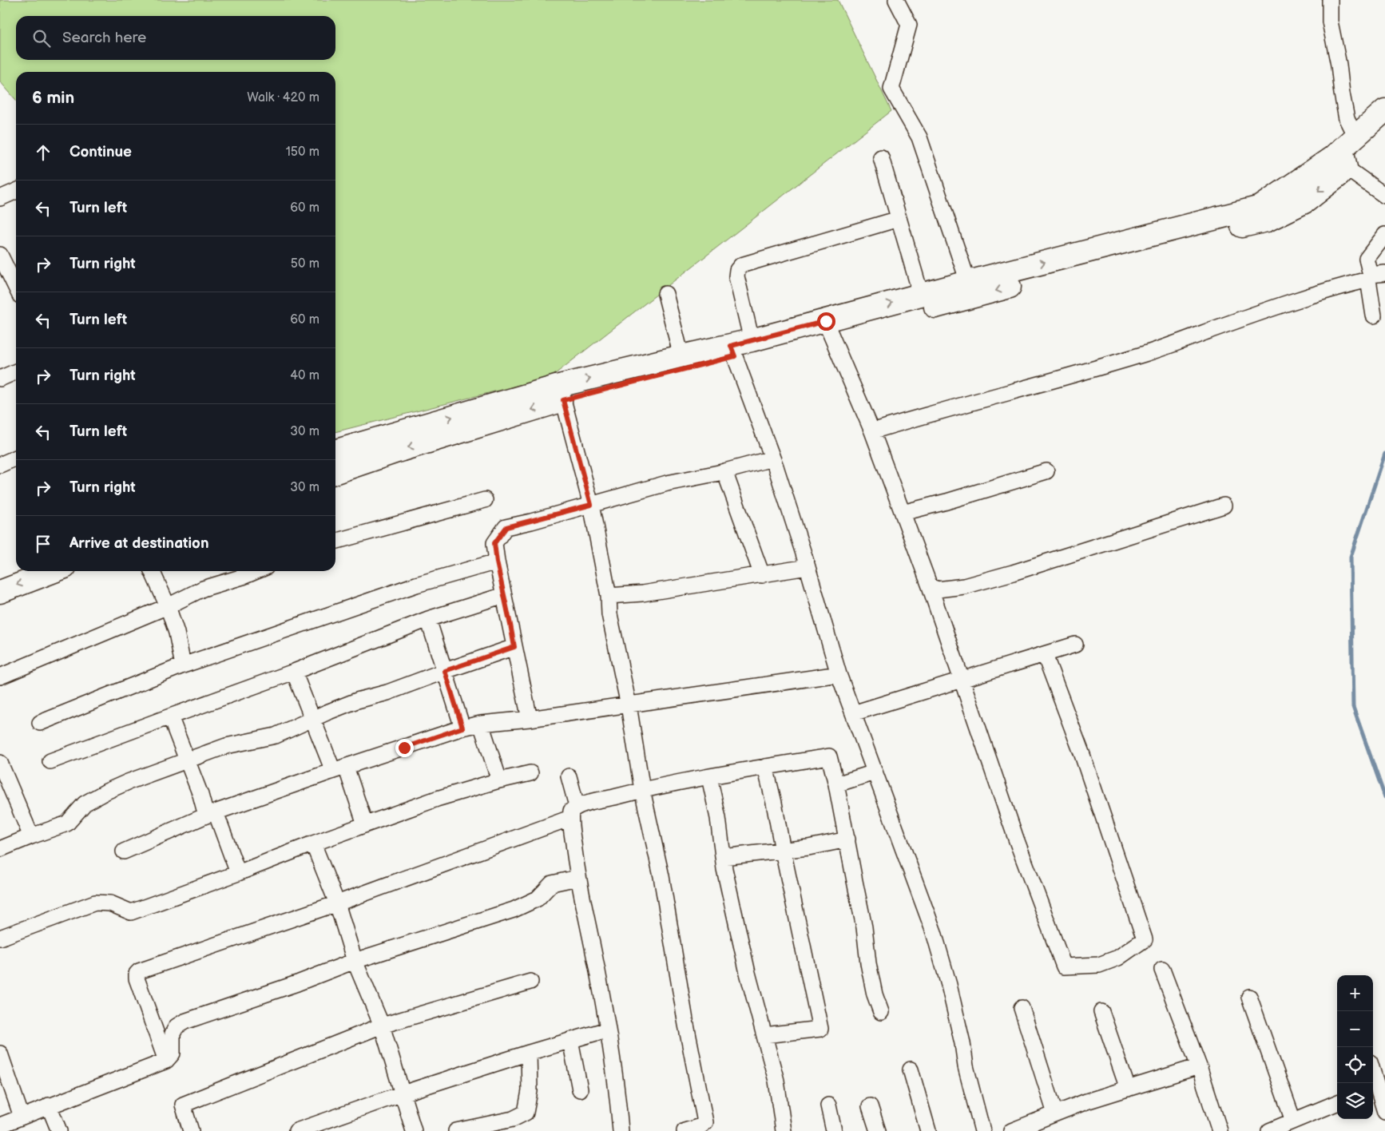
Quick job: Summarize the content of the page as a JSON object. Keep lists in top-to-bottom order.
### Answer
{
  "page": {
    "search": "Search here",
    "heading": ["6 min", "Walk · 420 m"],
    "list": [
      ["Continue", "150 m"],
      ["Turn left", "60 m"],
      ["Turn right", "50 m"],
      ["Turn left", "60 m"],
      ["Turn right", "40 m"],
      ["Turn left", "30 m"],
      ["Turn right", "30 m"],
      "Arrive at destination"
    ],
    "map_buttons": ["+", "−"]
  }
}
